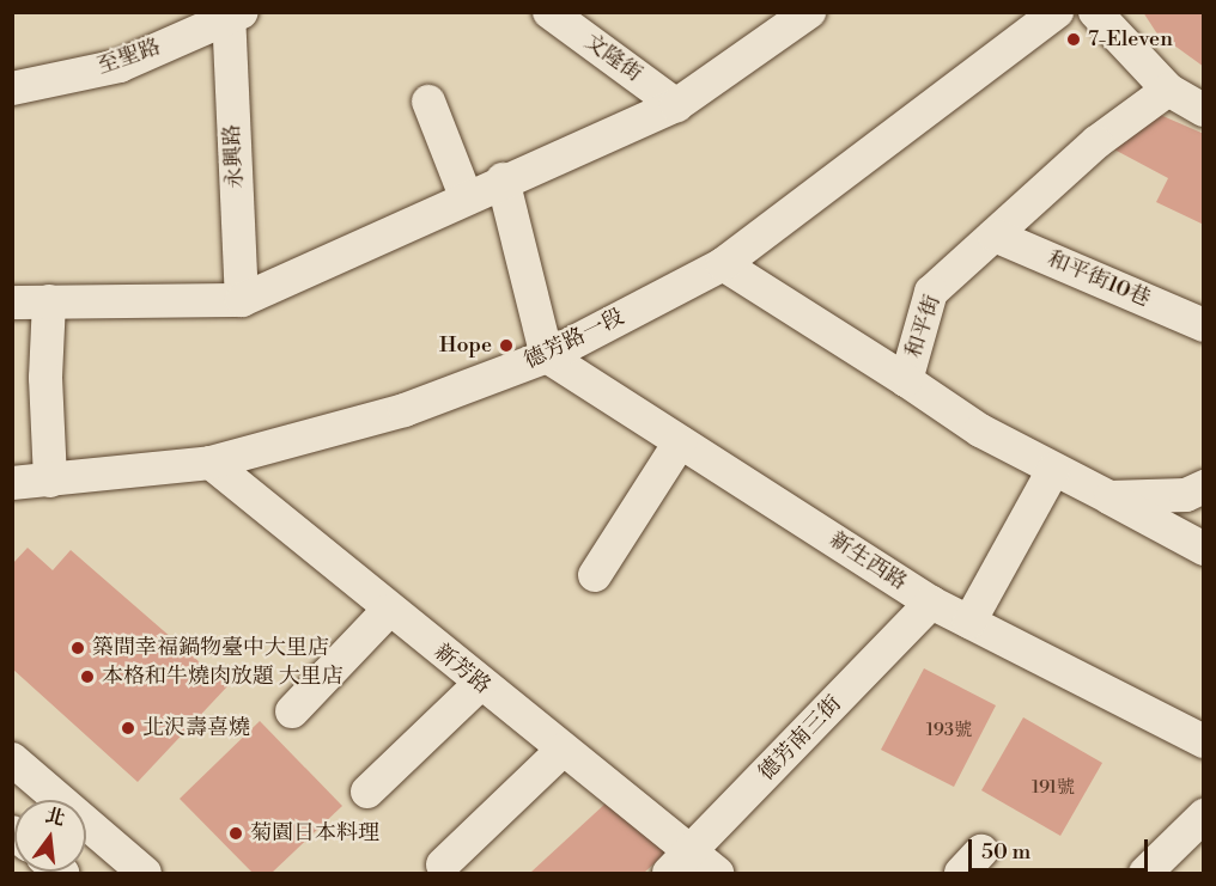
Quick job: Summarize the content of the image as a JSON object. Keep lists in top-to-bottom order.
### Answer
{
  "streets": {
    "street": [
      "至聖路",
      "文隆街",
      "永興路",
      "和平街10巷",
      "和平街",
      "德芳路一段",
      "新生西路",
      "新芳路",
      "德芳南三街"
    ]
  },
  "crossings": [
    ["至聖路", "永興路"],
    ["和平街10巷", "和平街"],
    ["德芳路一段", "新生西路"],
    ["德芳路一段", "新芳路"],
    ["新生西路", "德芳南三街"],
    ["新芳路", "德芳南三街"]
  ],
  "places": [
    "7-Eleven",
    "Hope",
    "築間幸福鍋物臺中大里店",
    "本格和牛燒肉放題 大里店",
    "北沢壽喜燒",
    "菊園日本料理"
  ],
  "house_numbers": ["193號", "191號"],
  "scale_bar": "50 m",
  "north": "top"
}
